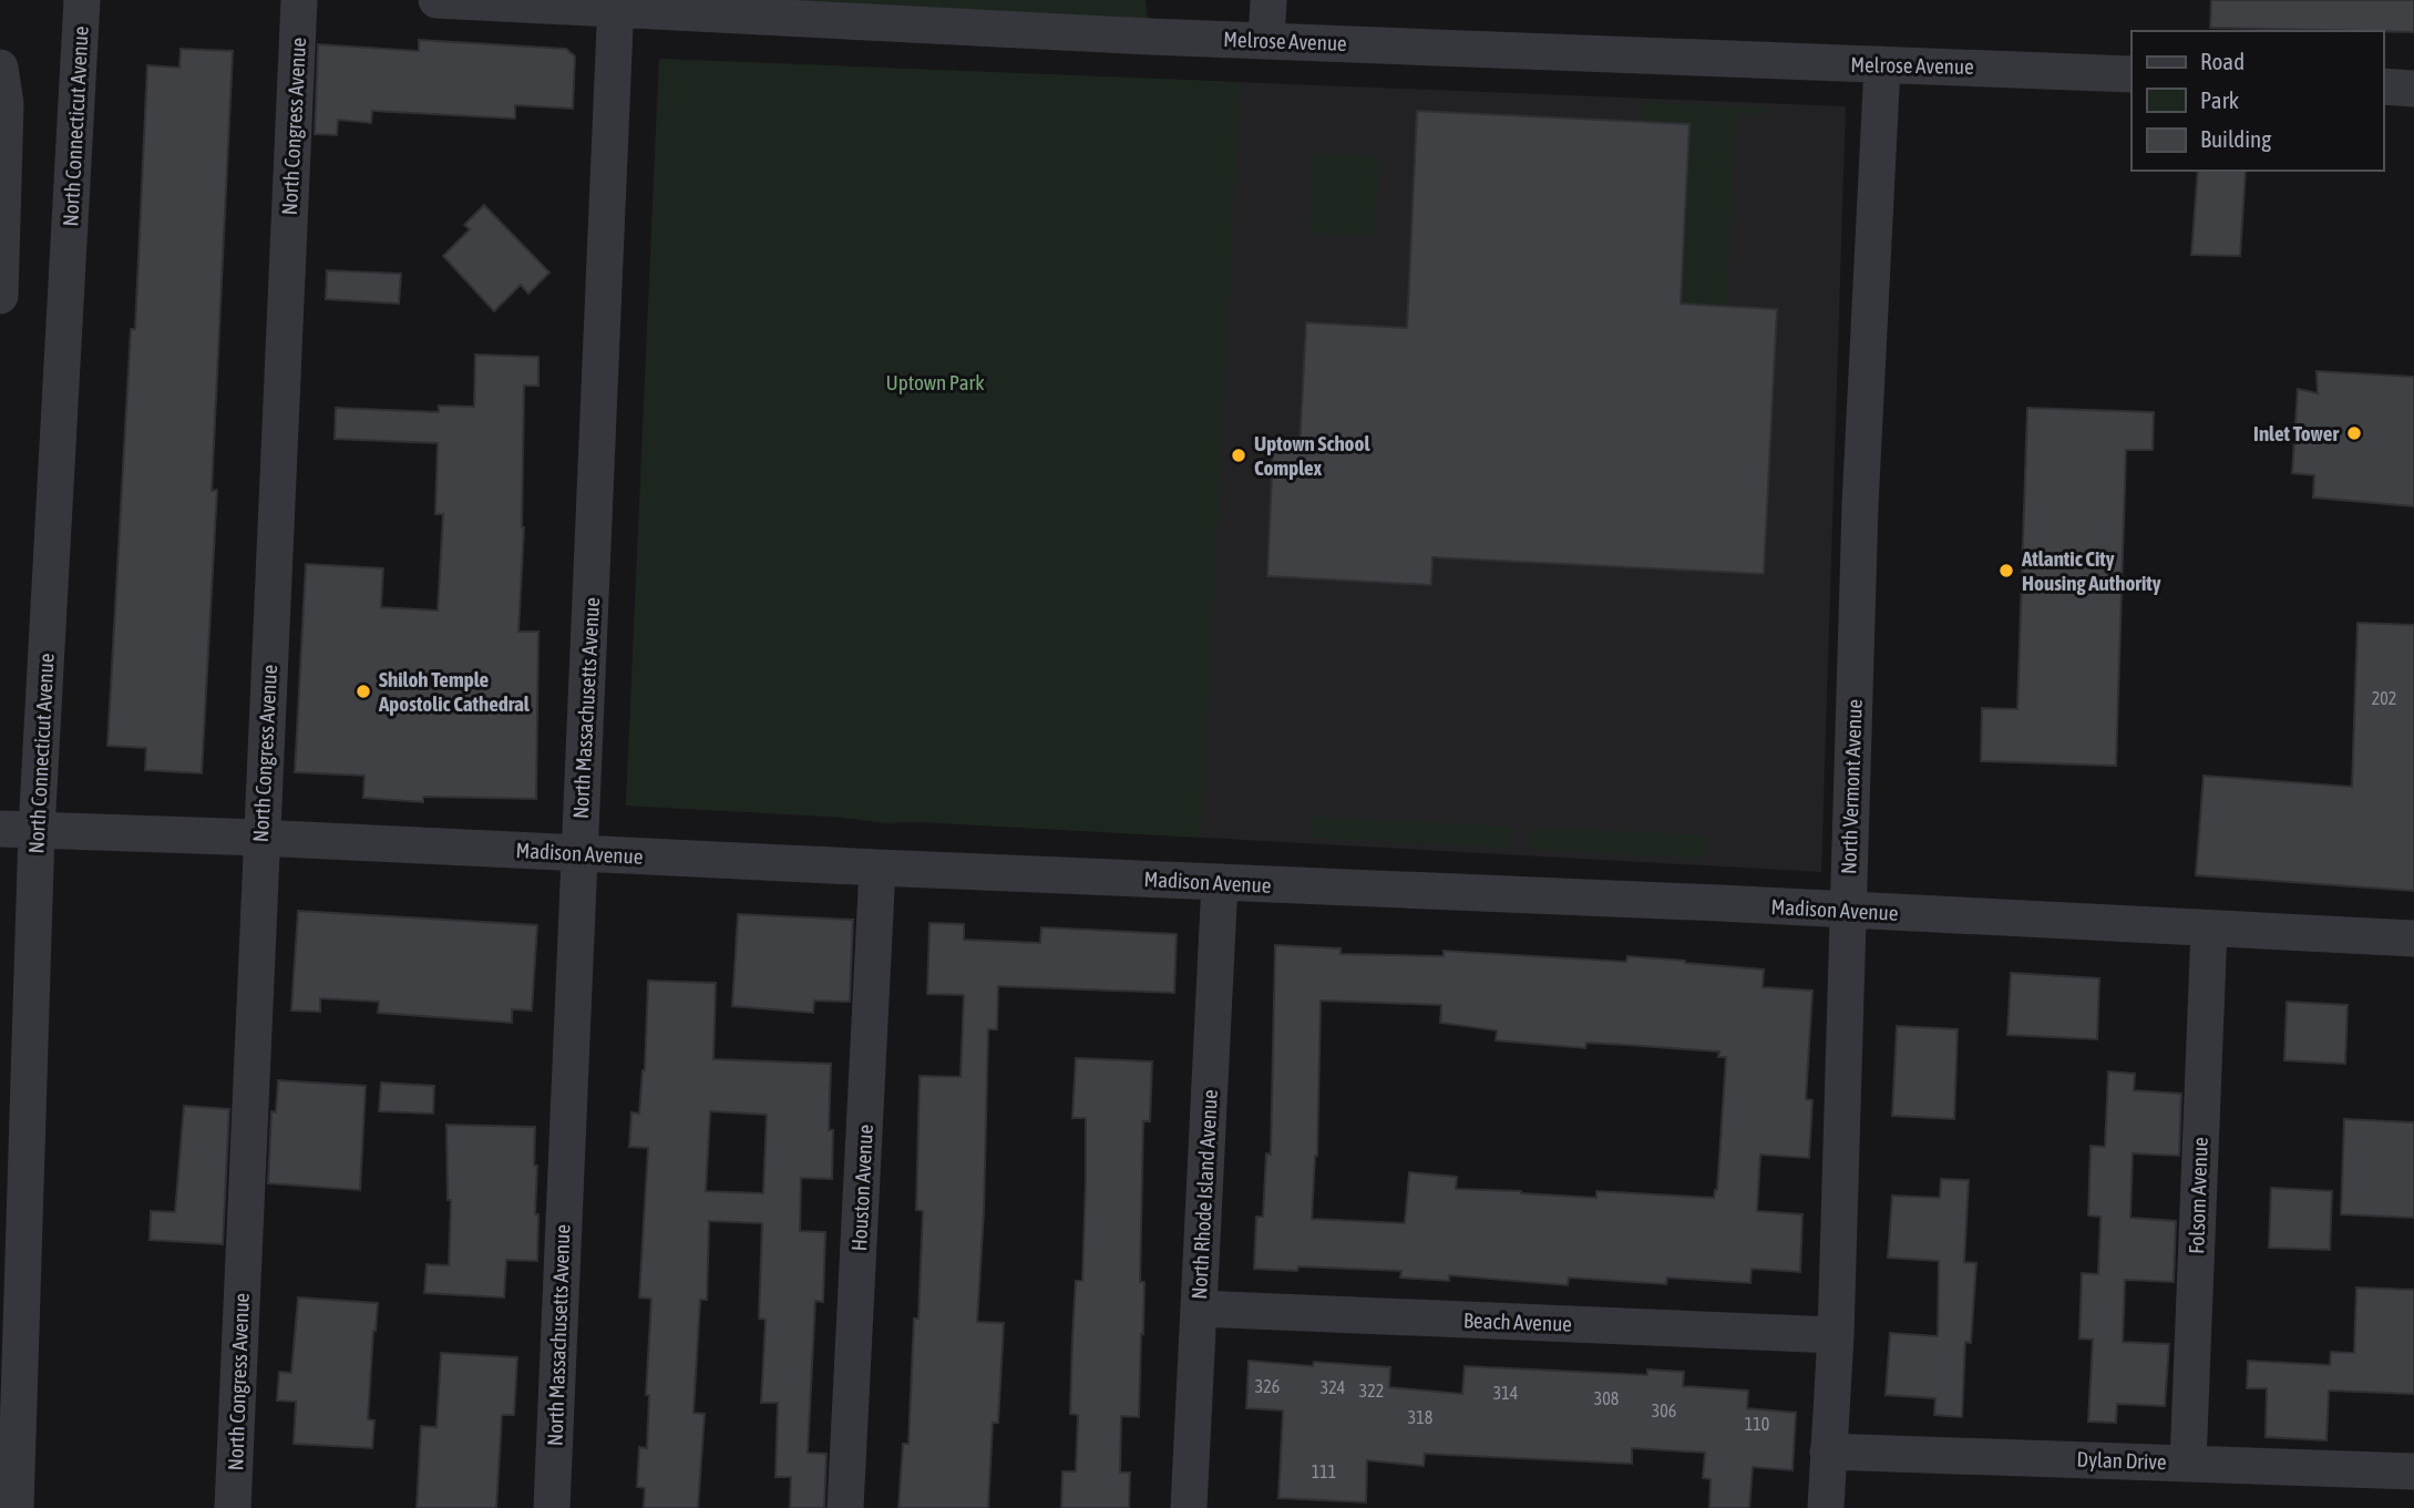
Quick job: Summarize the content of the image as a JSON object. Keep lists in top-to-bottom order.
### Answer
{
  "streets": {
    "street": [
      "Melrose Avenue",
      "North Connecticut Avenue",
      "North Congress Avenue",
      "North Massachusetts Avenue",
      "North Vermont Avenue",
      "Madison Avenue",
      "Houston Avenue",
      "North Rhode Island Avenue",
      "Folsom Avenue",
      "Beach Avenue",
      "Dylan Drive"
    ]
  },
  "crossings": [
    ["Melrose Avenue", "North Massachusetts Avenue"],
    ["Melrose Avenue", "North Vermont Avenue"],
    ["North Connecticut Avenue", "Madison Avenue"],
    ["North Congress Avenue", "Madison Avenue"],
    ["North Massachusetts Avenue", "Madison Avenue"],
    ["North Vermont Avenue", "Madison Avenue"],
    ["North Vermont Avenue", "Beach Avenue"],
    ["North Vermont Avenue", "Dylan Drive"],
    ["Madison Avenue", "Houston Avenue"],
    ["Madison Avenue", "North Rhode Island Avenue"],
    ["Madison Avenue", "Folsom Avenue"],
    ["North Rhode Island Avenue", "Beach Avenue"],
    ["Folsom Avenue", "Dylan Drive"]
  ],
  "parks": ["Uptown Park"],
  "places": [
    "Inlet Tower",
    "Uptown School Complex",
    "Atlantic City Housing Authority",
    "Shiloh Temple Apostolic Cathedral"
  ],
  "house_numbers": [
    "202",
    "326",
    "324",
    "322",
    "314",
    "308",
    "306",
    "318",
    "110",
    "111"
  ],
  "legend": ["Road", "Park", "Building"]
}
